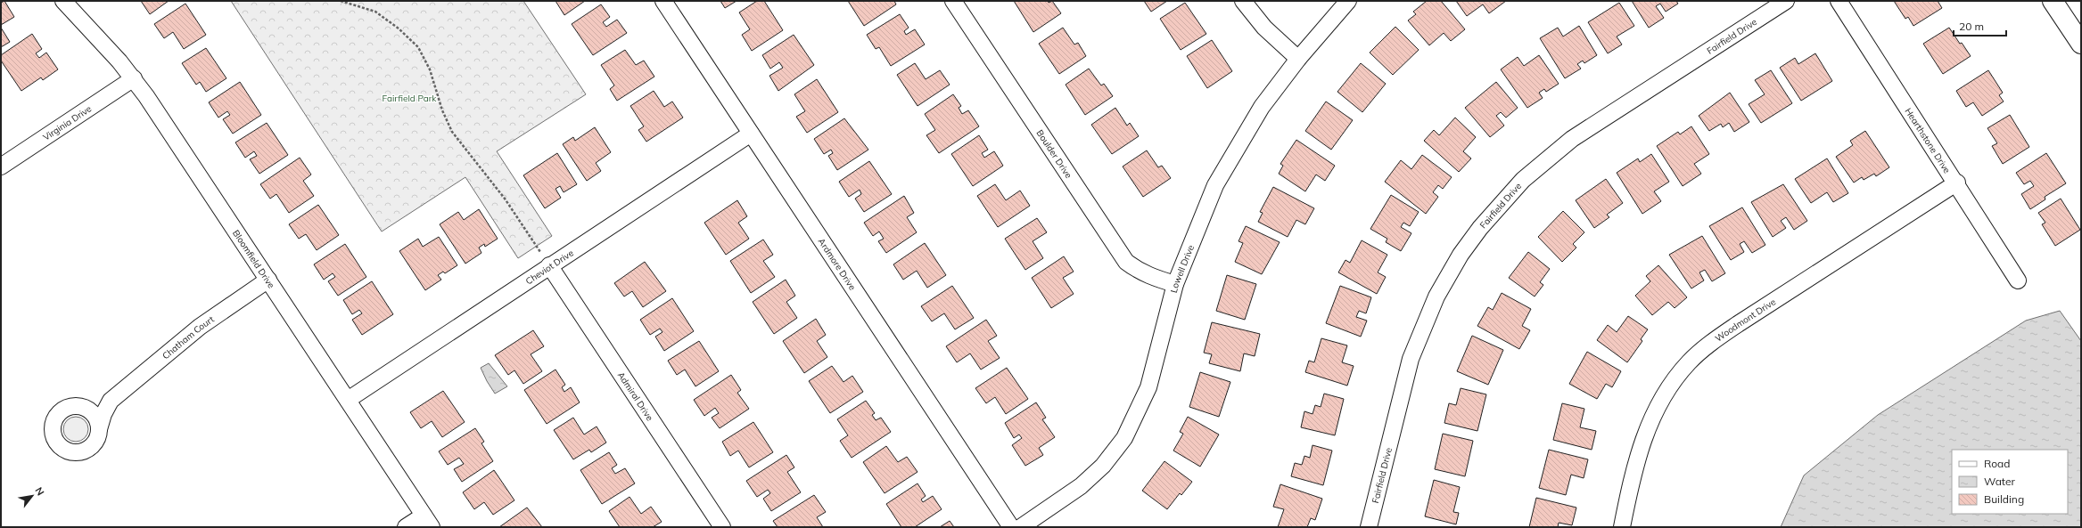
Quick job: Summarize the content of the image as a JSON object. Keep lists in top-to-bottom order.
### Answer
{
  "streets": {
    "street": [
      "Fairfield Drive",
      "Virginia Drive",
      "Hearthstone Drive",
      "Boulder Drive",
      "Bloomfield Drive",
      "Ardmore Drive",
      "Cheviot Drive",
      "Lowell Drive",
      "Woodmont Drive",
      "Chatham Court",
      "Admiral Drive"
    ]
  },
  "crossings": [
    ["Virginia Drive", "Bloomfield Drive"],
    ["Hearthstone Drive", "Woodmont Drive"],
    ["Boulder Drive", "Lowell Drive"],
    ["Bloomfield Drive", "Cheviot Drive"],
    ["Bloomfield Drive", "Chatham Court"],
    ["Ardmore Drive", "Cheviot Drive"],
    ["Cheviot Drive", "Admiral Drive"]
  ],
  "parks": ["Fairfield Park"],
  "legend": ["Road", "Water", "Building"],
  "scale_bar": "20 m",
  "north": "top right"
}
